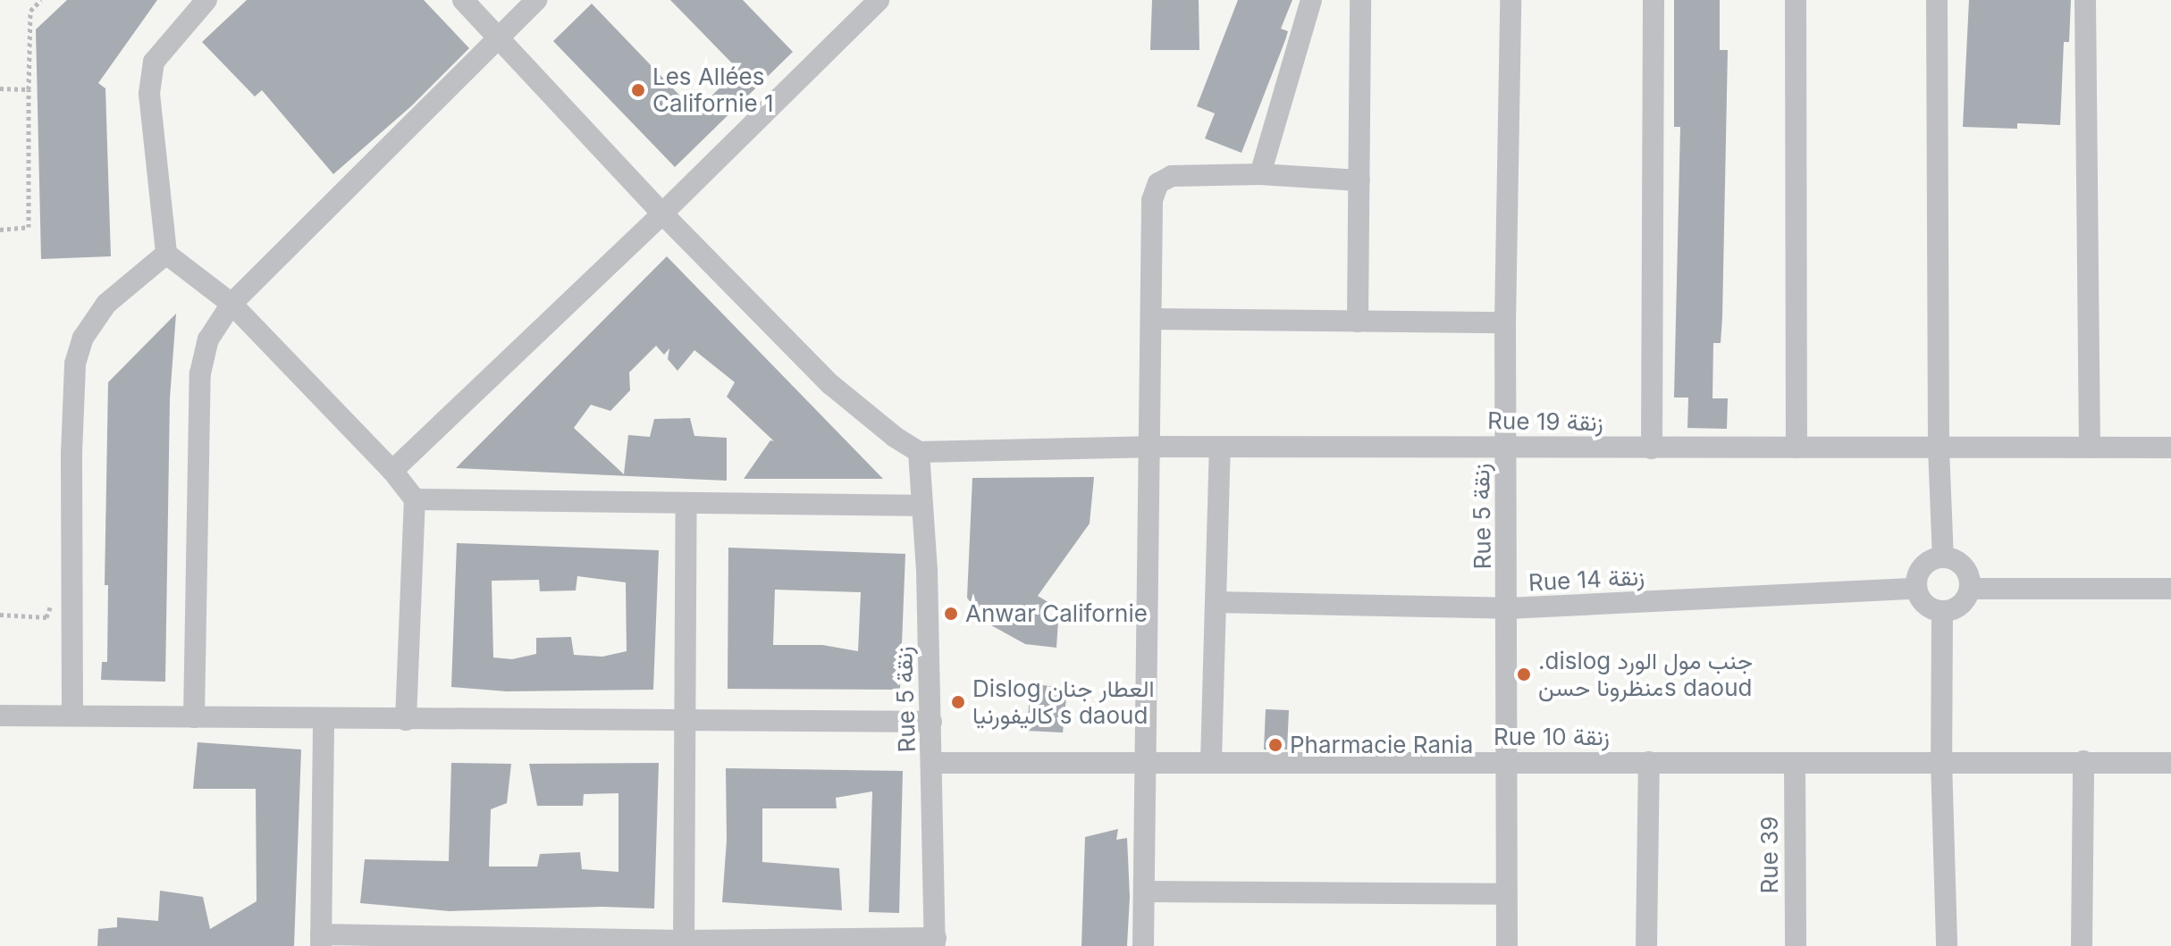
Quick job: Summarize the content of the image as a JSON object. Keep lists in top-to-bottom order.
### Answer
{
  "streets": {
    "street": [
      "Rue 19 زنقة",
      "Rue 5 زنقة",
      "Rue 14 زنقة",
      "Rue 10 زنقة",
      "Rue 39"
    ]
  },
  "crossings": [
    ["Rue 19 زنقة", "Rue 5 زنقة"],
    ["Rue 5 زنقة", "Rue 14 زنقة"],
    ["Rue 5 زنقة", "Rue 10 زنقة"],
    ["Rue 10 زنقة", "Rue 39"]
  ],
  "places": [
    "Les Allées Californie 1",
    "Anwar Californie",
    ".dislog جنب مول الورد منظرونا حسنs daoud",
    "Dislog العطار جنان كاليفورنيا s daoud",
    "Pharmacie Rania"
  ]
}
